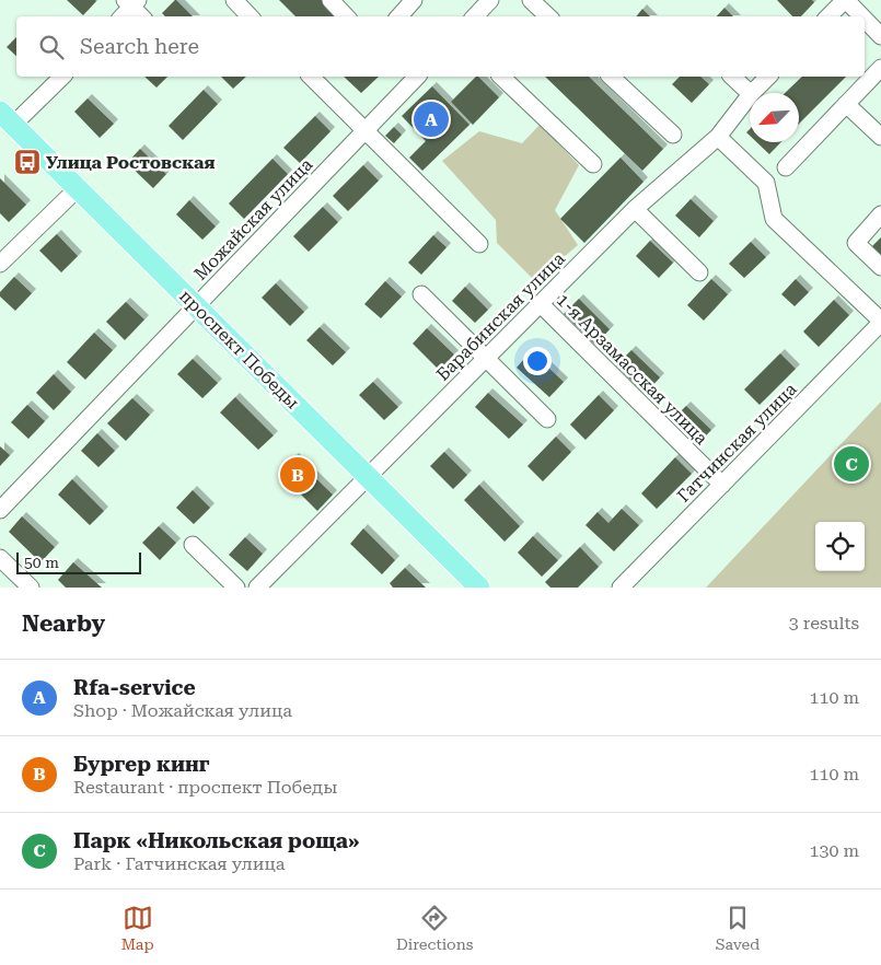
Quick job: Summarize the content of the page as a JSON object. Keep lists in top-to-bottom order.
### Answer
{
  "streets": {
    "main road": ["проспект Победы"],
    "street": [
      "Можайская улица",
      "Барабинская улица",
      "1-я Арзамасская улица",
      "Гатчинская улица"
    ]
  },
  "crossings": [
    ["Можайская улица", "проспект Победы"],
    ["Барабинская улица", "проспект Победы"],
    ["Барабинская улица", "1-я Арзамасская улица"],
    ["1-я Арзамасская улица", "Гатчинская улица"]
  ],
  "places": {
    "bus stop": ["Улица Ростовская"]
  },
  "scale_bar": "50 m",
  "north": "bottom left",
  "page": {
    "search": "Search here",
    "pins": ["A", "C", "B"],
    "scale": "50 m",
    "heading": ["Nearby", "3 results"],
    "list": [
      {
        "mark": "A",
        "name": "Rfa-service",
        "note": "Shop · Можайская улица",
        "value": "110 m"
      },
      {
        "mark": "B",
        "name": "Бургер кинг",
        "note": "Restaurant · проспект Победы",
        "value": "110 m"
      },
      {
        "mark": "C",
        "name": "Парк «Никольская роща»",
        "note": "Park · Гатчинская улица",
        "value": "130 m"
      }
    ],
    "nav": ["Map", "Directions", "Saved"]
  }
}
